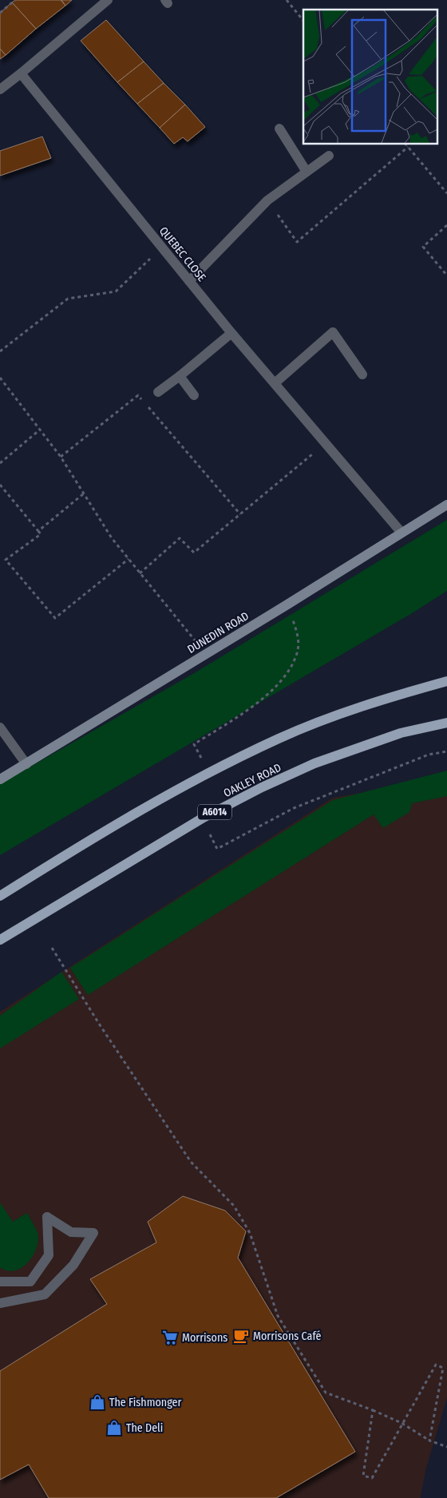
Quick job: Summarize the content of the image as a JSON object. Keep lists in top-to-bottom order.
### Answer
{
  "streets": {
    "main road": ["OAKLEY ROAD", "A6014"],
    "street": ["QUEBEC CLOSE", "DUNEDIN ROAD"]
  },
  "crossings": [
    ["QUEBEC CLOSE", "DUNEDIN ROAD"]
  ],
  "places": {
    "cafe": ["Morrisons Café"],
    "supermarket": ["Morrisons"],
    "shop": ["The Fishmonger", "The Deli"]
  }
}
